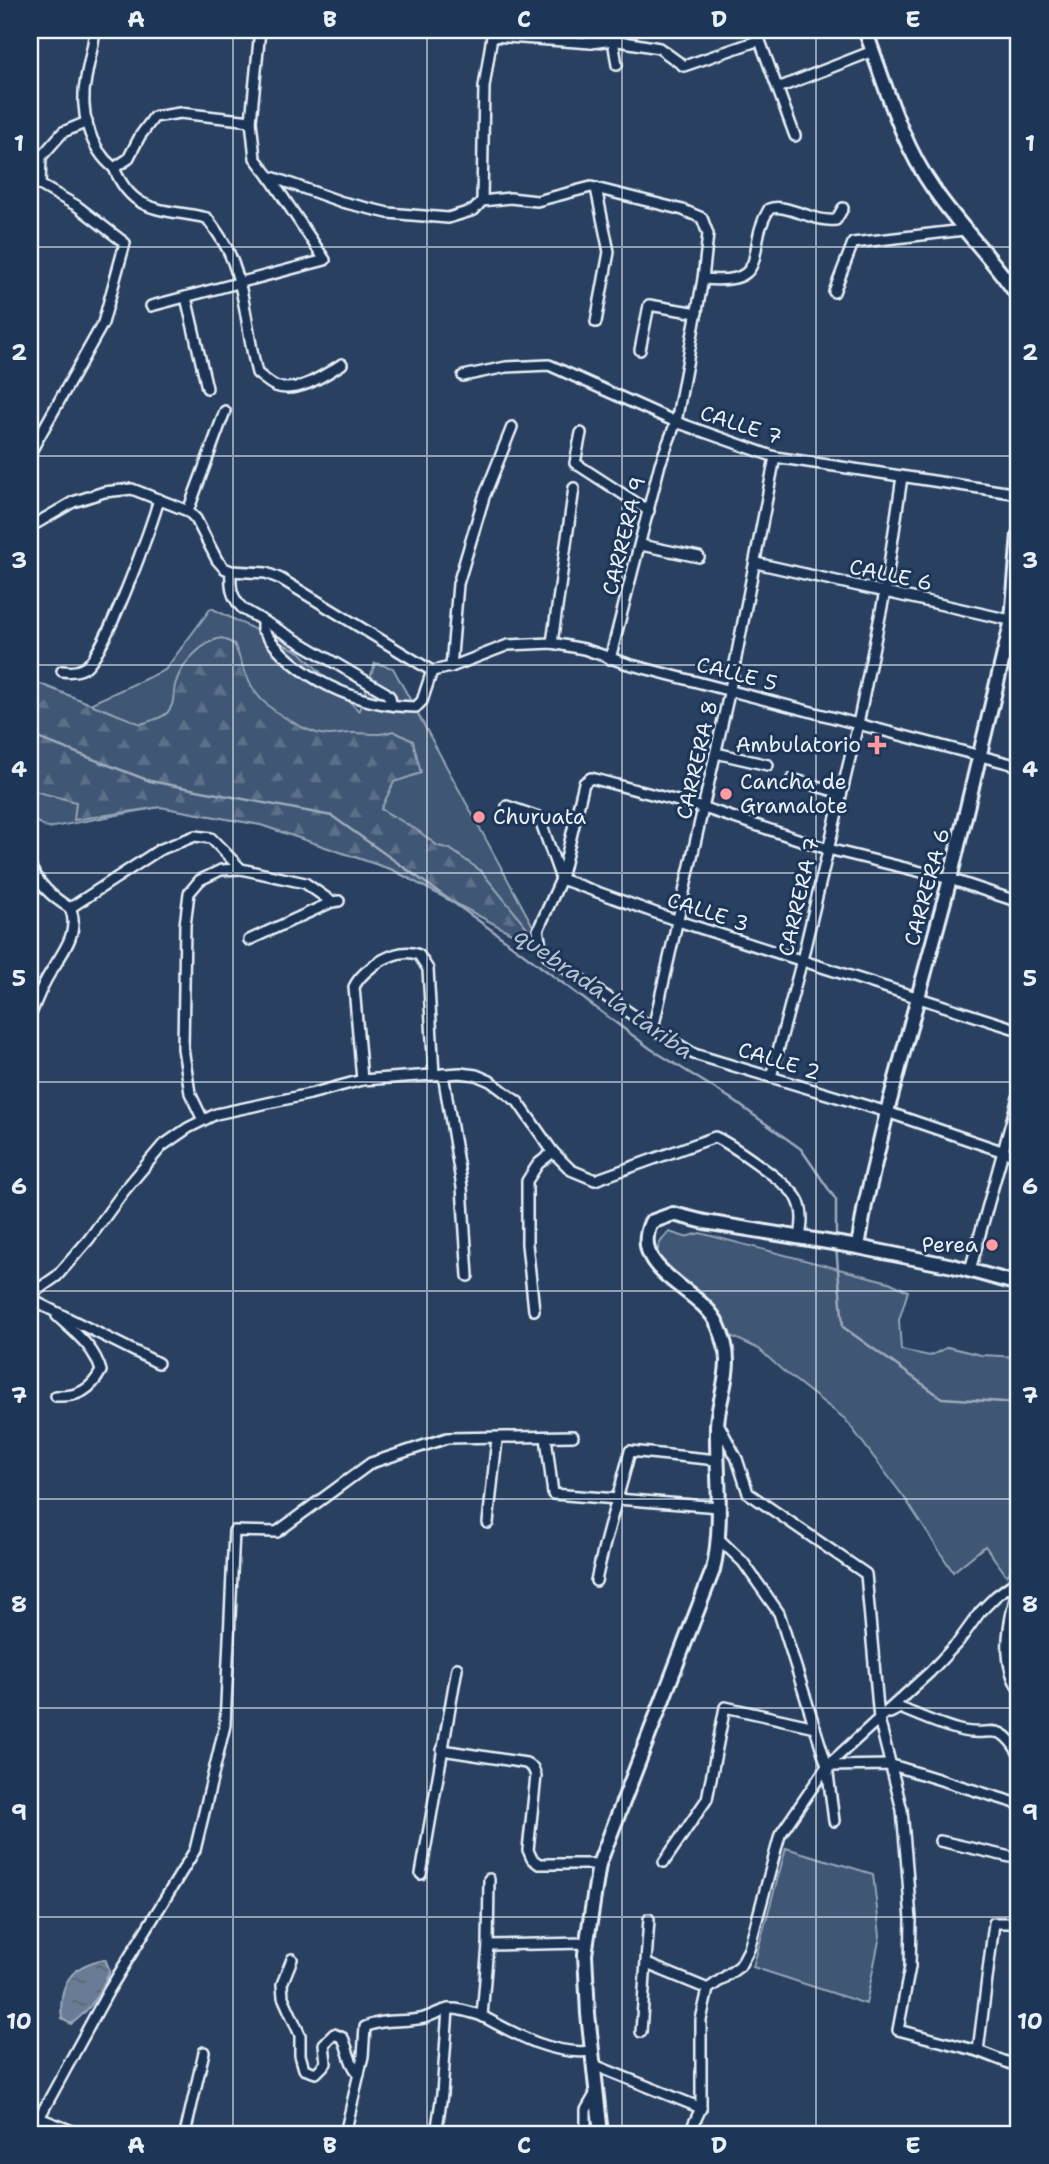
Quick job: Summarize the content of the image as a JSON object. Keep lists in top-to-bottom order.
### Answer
{
  "streets": {
    "main road": ["CARRERA 6"],
    "street": [
      "CALLE 7",
      "CARRERA 9",
      "CALLE 6",
      "CALLE 5",
      "CARRERA 8",
      "CARRERA 7",
      "CALLE 3",
      "CALLE 2"
    ]
  },
  "crossings": [
    ["CALLE 7", "CARRERA 9"],
    ["CALLE 7", "CARRERA 8"],
    ["CALLE 7", "CARRERA 7"],
    ["CARRERA 9", "CALLE 5"],
    ["CALLE 6", "CARRERA 8"],
    ["CALLE 6", "CARRERA 6"],
    ["CALLE 6", "CARRERA 7"],
    ["CALLE 5", "CARRERA 8"],
    ["CALLE 5", "CARRERA 6"],
    ["CALLE 5", "CARRERA 7"],
    ["CARRERA 8", "CALLE 3"],
    ["CARRERA 8", "CALLE 2"],
    ["CARRERA 6", "CALLE 3"],
    ["CARRERA 6", "CALLE 2"],
    ["CARRERA 7", "CALLE 3"],
    ["CARRERA 7", "CALLE 2"],
    ["CALLE 3", "CALLE 2"]
  ],
  "water": ["quebrada la tariba"],
  "places": {
    "health": ["Ambulatorio"],
    "other": ["Cancha de Gramalote", "Churuata", "Perea"]
  },
  "grid": {
    "columns": [
      "A",
      "B",
      "C",
      "D",
      "E"
    ],
    "rows": [
      "1",
      "2",
      "3",
      "4",
      "5",
      "6",
      "7",
      "8",
      "9",
      "10"
    ]
  }
}
